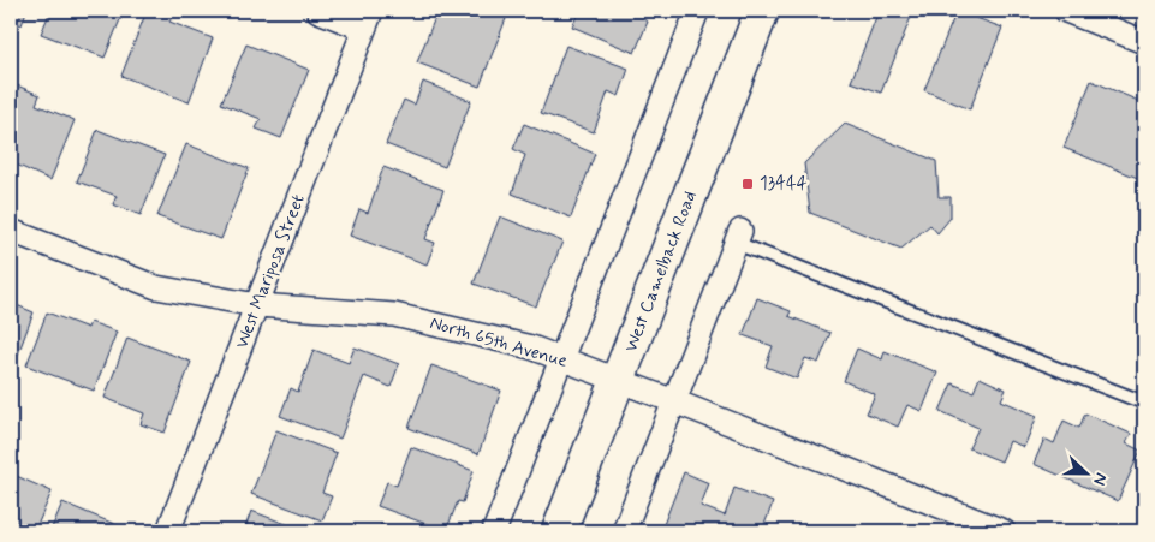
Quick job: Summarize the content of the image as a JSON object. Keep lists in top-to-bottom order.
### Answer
{
  "streets": {
    "main road": ["West Camelback Road"],
    "street": ["West Mariposa Street", "North 65th Avenue"]
  },
  "crossings": [
    ["West Mariposa Street", "North 65th Avenue"],
    ["West Camelback Road", "North 65th Avenue"]
  ],
  "places": {
    "transit": ["13444"]
  },
  "north": "right"
}
